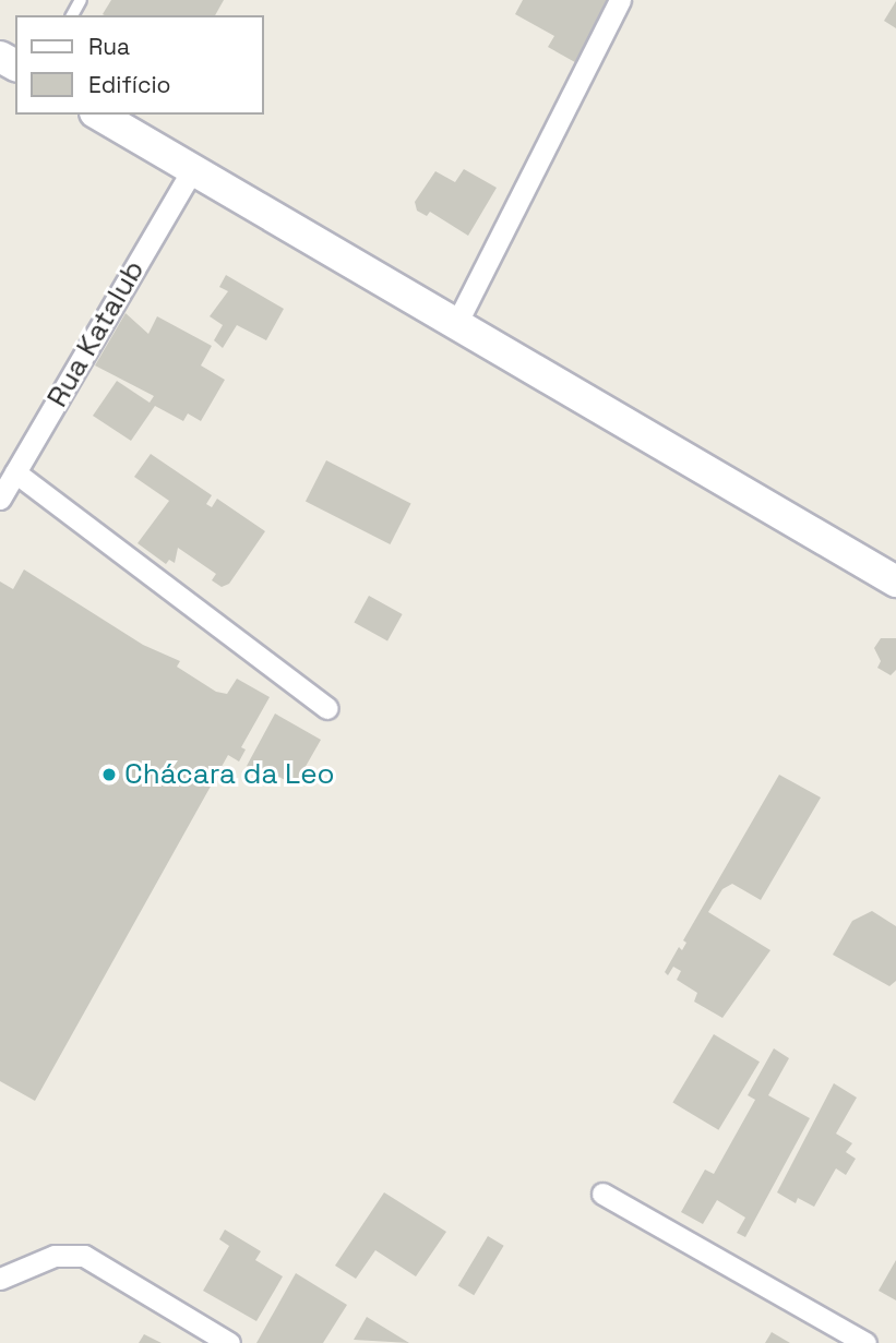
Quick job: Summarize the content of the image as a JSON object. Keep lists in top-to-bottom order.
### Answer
{
  "streets": {
    "street": ["Rua Katalub"]
  },
  "places": ["Chácara da Leo"],
  "legend": ["Rua", "Edifício"]
}
